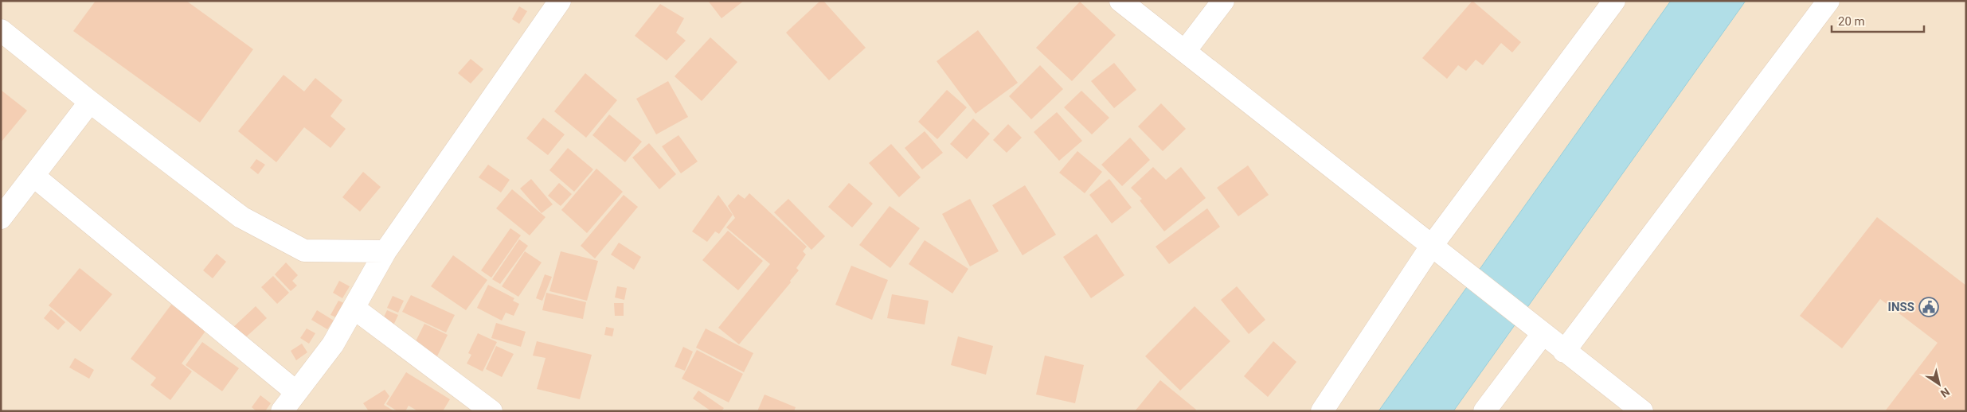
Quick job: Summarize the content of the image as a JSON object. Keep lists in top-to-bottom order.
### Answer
{
  "places": {
    "public building": ["INSS"]
  },
  "scale_bar": "20 m",
  "north": "bottom right"
}
